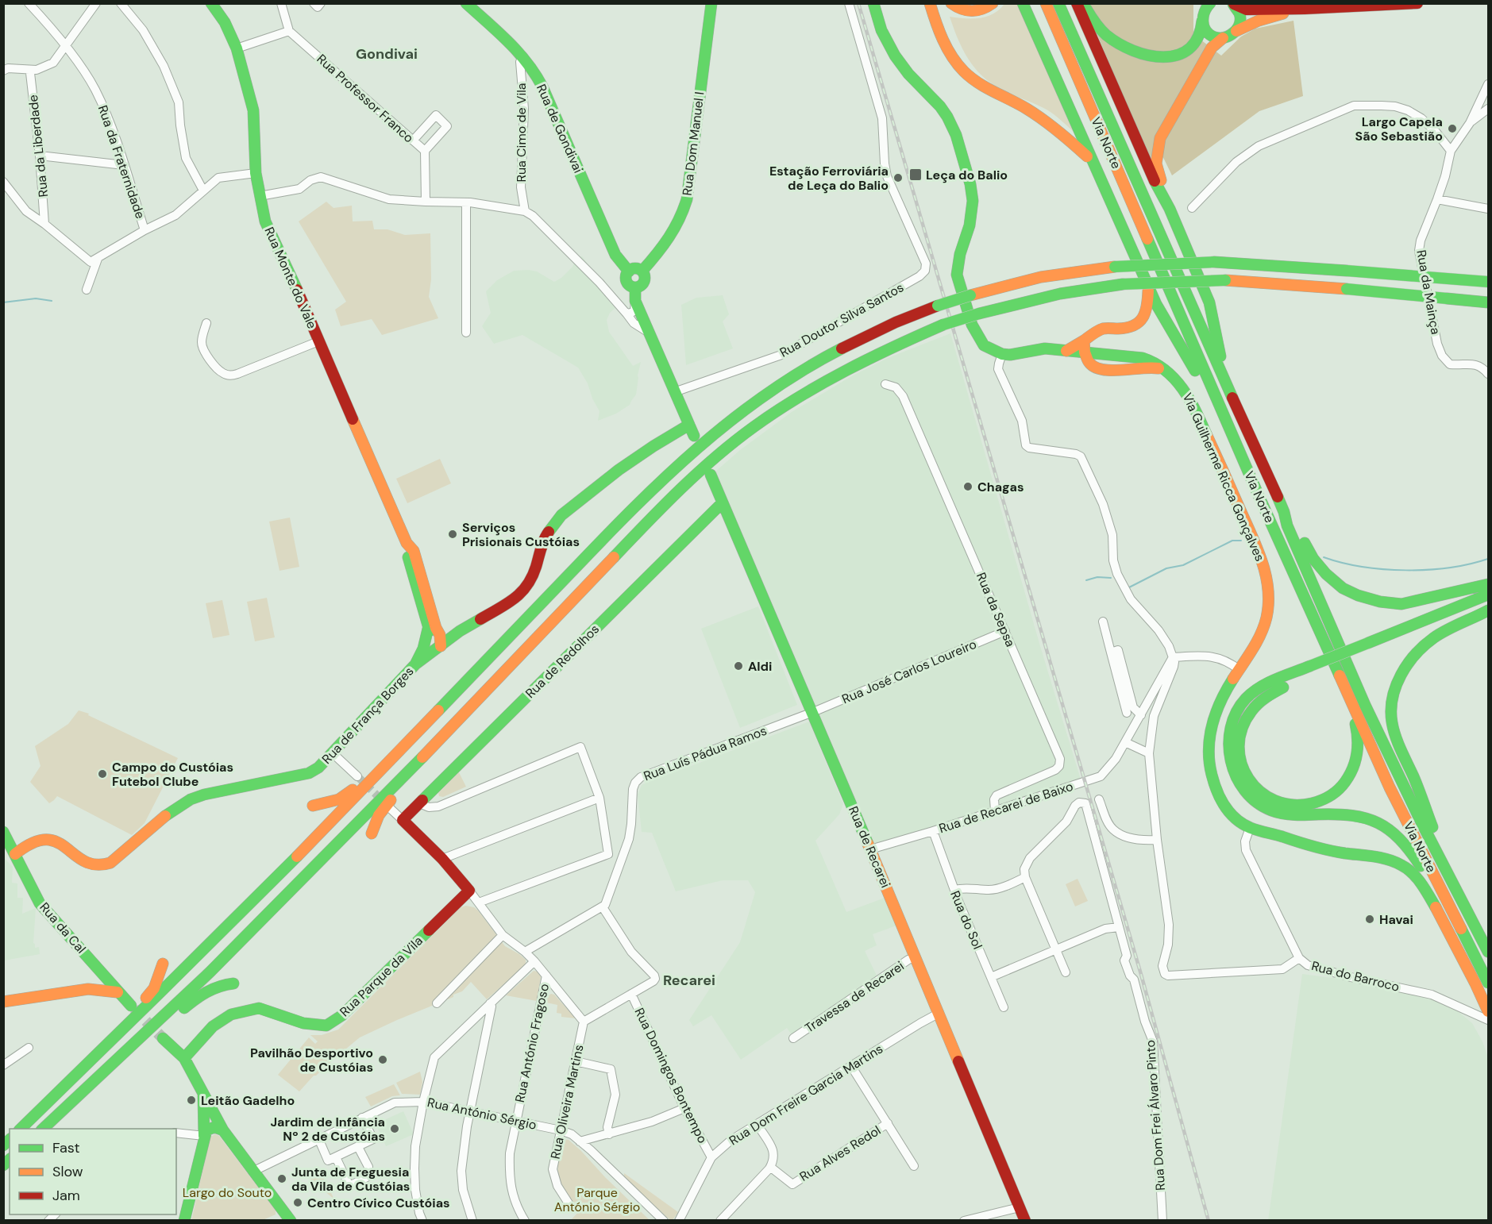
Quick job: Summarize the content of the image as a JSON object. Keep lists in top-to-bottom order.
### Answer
{
  "streets": {
    "main road": [
      "Rua de Gondivai",
      "Via Norte",
      "Rua Dom Manuel I",
      "Rua Monte do Vale",
      "Via Guilherme Ricca Gonçalves",
      "Rua de Redolhos",
      "Rua de França Borges",
      "Rua de Recarei",
      "Rua da Cal",
      "Rua Parque da Vila"
    ],
    "street": [
      "Rua Professor Franco",
      "Rua Cimo de Vila",
      "Rua da Liberdade",
      "Rua da Fraternidade",
      "Rua da Mainça",
      "Rua Doutor Silva Santos",
      "Rua da Sepsa",
      "Rua José Carlos Loureiro",
      "Rua Luís Pádua Ramos",
      "Rua de Recarei de Baixo",
      "Rua do Sol",
      "Rua do Barroco",
      "Travessa de Recarei",
      "Rua António Fragoso",
      "Rua Domingos Bontempo",
      "Rua Dom Freire Garcia Martins",
      "Rua Oliveira Martins",
      "Rua António Sérgio",
      "Rua Dom Frei Álvaro Pinto",
      "Rua Alves Redol"
    ]
  },
  "crossings": [
    ["Rua de Gondivai", "Rua Cimo de Vila"],
    ["Rua de Gondivai", "Rua Dom Manuel I"],
    ["Rua de Gondivai", "Rua Doutor Silva Santos"],
    ["Rua de Gondivai", "Rua de França Borges"],
    ["Rua Monte do Vale", "Rua de França Borges"],
    ["Rua da Sepsa", "Rua José Carlos Loureiro"],
    ["Rua da Sepsa", "Rua de Recarei de Baixo"],
    ["Rua de Redolhos", "Rua de Recarei"],
    ["Rua José Carlos Loureiro", "Rua Luís Pádua Ramos"],
    ["Rua José Carlos Loureiro", "Rua de Recarei"],
    ["Rua de França Borges", "Rua da Cal"],
    ["Rua Luís Pádua Ramos", "Rua de Recarei"],
    ["Rua Luís Pádua Ramos", "Rua Domingos Bontempo"],
    ["Rua de Recarei de Baixo", "Rua de Recarei"],
    ["Rua de Recarei de Baixo", "Rua do Sol"],
    ["Rua de Recarei", "Travessa de Recarei"],
    ["Rua de Recarei", "Rua Dom Freire Garcia Martins"],
    ["Rua António Fragoso", "Rua António Sérgio"],
    ["Rua Domingos Bontempo", "Rua Dom Freire Garcia Martins"],
    ["Rua Domingos Bontempo", "Rua Oliveira Martins"],
    ["Rua Oliveira Martins", "Rua António Sérgio"]
  ],
  "districts": ["Gondivai", "Recarei"],
  "parks": ["Largo do Souto", "Parque António Sérgio"],
  "places": {
    "other": [
      "Largo Capela São Sebastião",
      "Estação Ferroviária de Leça do Balio",
      "Chagas",
      "Serviços Prisionais Custóias",
      "Aldi",
      "Campo do Custóias Futebol Clube",
      "Havai",
      "Pavilhão Desportivo de Custóias",
      "Leitão Gadelho",
      "Jardim de Infância Nº 2 de Custóias",
      "Junta de Freguesia da Vila de Custóias",
      "Centro Cívico Custóias"
    ],
    "transit": ["Leça do Balio"]
  },
  "legend": ["Fast", "Slow", "Jam"]
}
